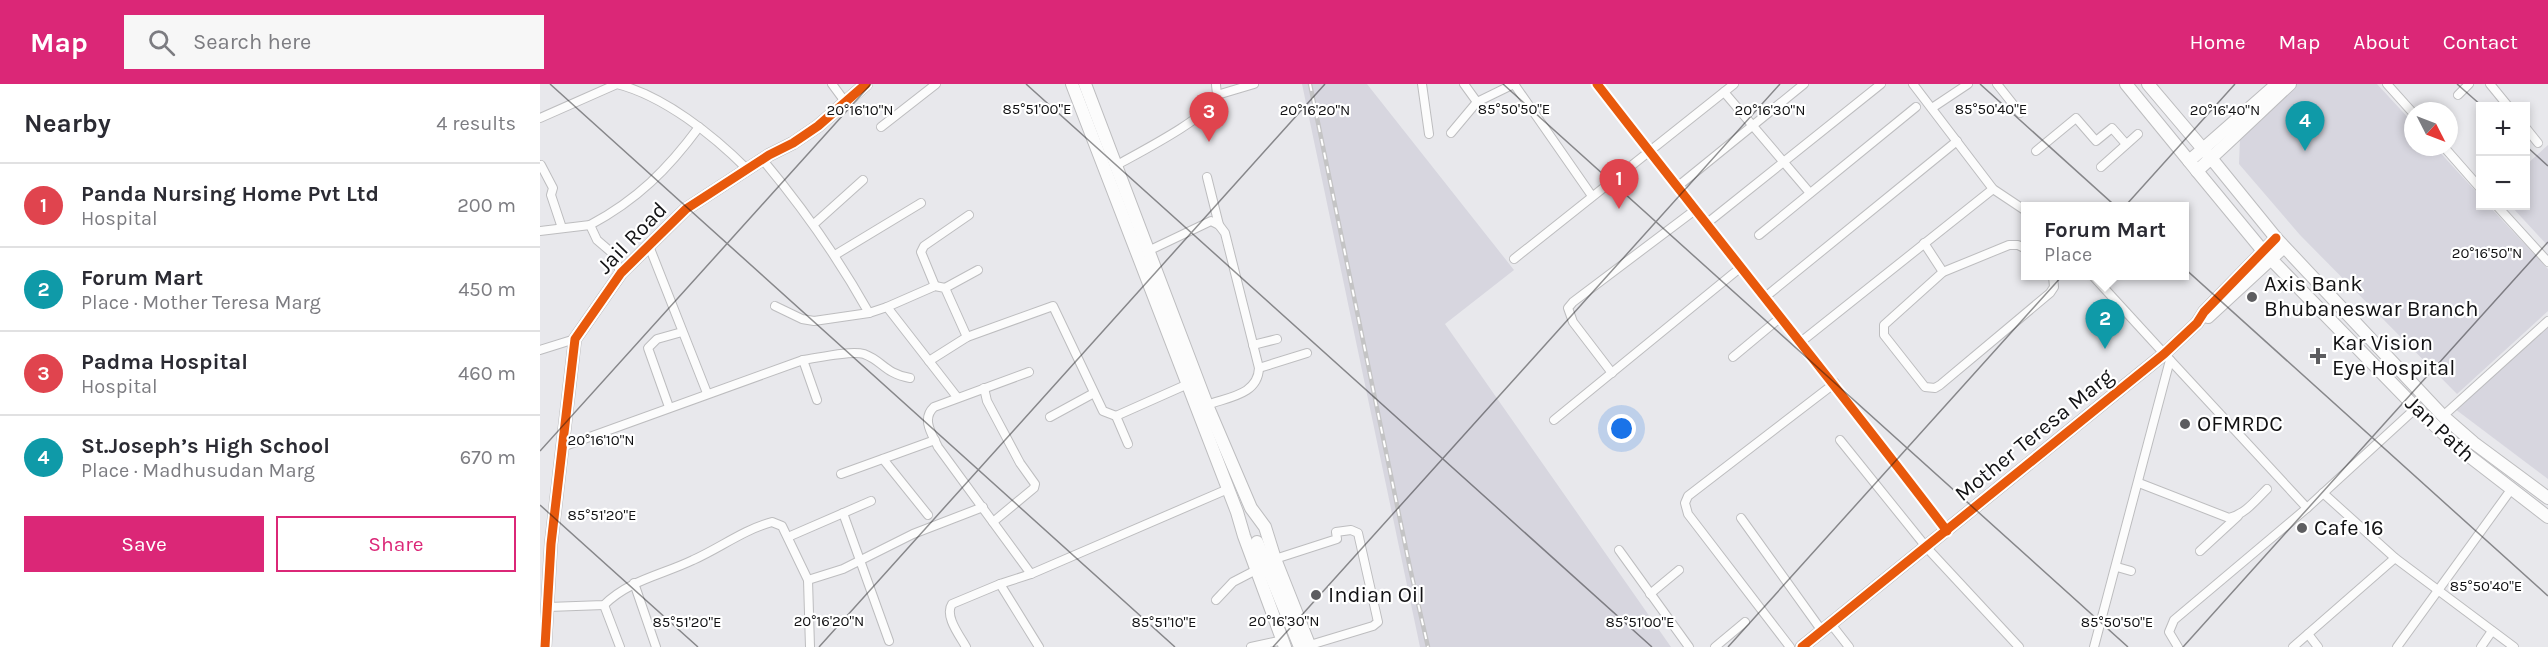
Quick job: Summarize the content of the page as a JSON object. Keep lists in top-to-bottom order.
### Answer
{
  "streets": {
    "main road": ["Jail Road", "Jan Path", "Mother Teresa Marg"]
  },
  "crossings": [
    ["Jan Path", "Mother Teresa Marg"]
  ],
  "places": {
    "other": [
      "Axis Bank Bhubaneswar Branch",
      "OFMRDC",
      "Cafe 16",
      "Indian Oil"
    ],
    "health": ["Kar Vision Eye Hospital"]
  },
  "north": "bottom right",
  "page": {
    "header": "Map",
    "search": "Search here",
    "nav": [
      "Home",
      "Map",
      "About",
      "Contact"
    ],
    "heading": ["Nearby", "4 results"],
    "pins": [
      "3",
      "4",
      "1",
      "2"
    ],
    "map_buttons": ["+", "−"],
    "list": [
      {
        "mark": "1",
        "name": "Panda Nursing Home Pvt Ltd",
        "note": "Hospital",
        "value": "200 m"
      },
      {
        "mark": "2",
        "name": "Forum Mart",
        "note": "Place · Mother Teresa Marg",
        "value": "450 m"
      },
      {
        "mark": "3",
        "name": "Padma Hospital",
        "note": "Hospital",
        "value": "460 m"
      },
      {
        "mark": "4",
        "name": "St.Joseph’s High School",
        "note": "Place · Madhusudan Marg",
        "value": "670 m"
      }
    ],
    "popup": ["Forum Mart", "Place"],
    "buttons": ["Save", "Share"]
  },
  "coordinates": [
    "85°51'00\"E",
    "85°50'50\"E",
    "85°50'40\"E",
    "20°16'10\"N",
    "20°16'20\"N",
    "20°16'30\"N",
    "20°16'40\"N",
    "20°16'50\"N",
    "85°51'20\"E",
    "85°51'10\"E"
  ]
}
